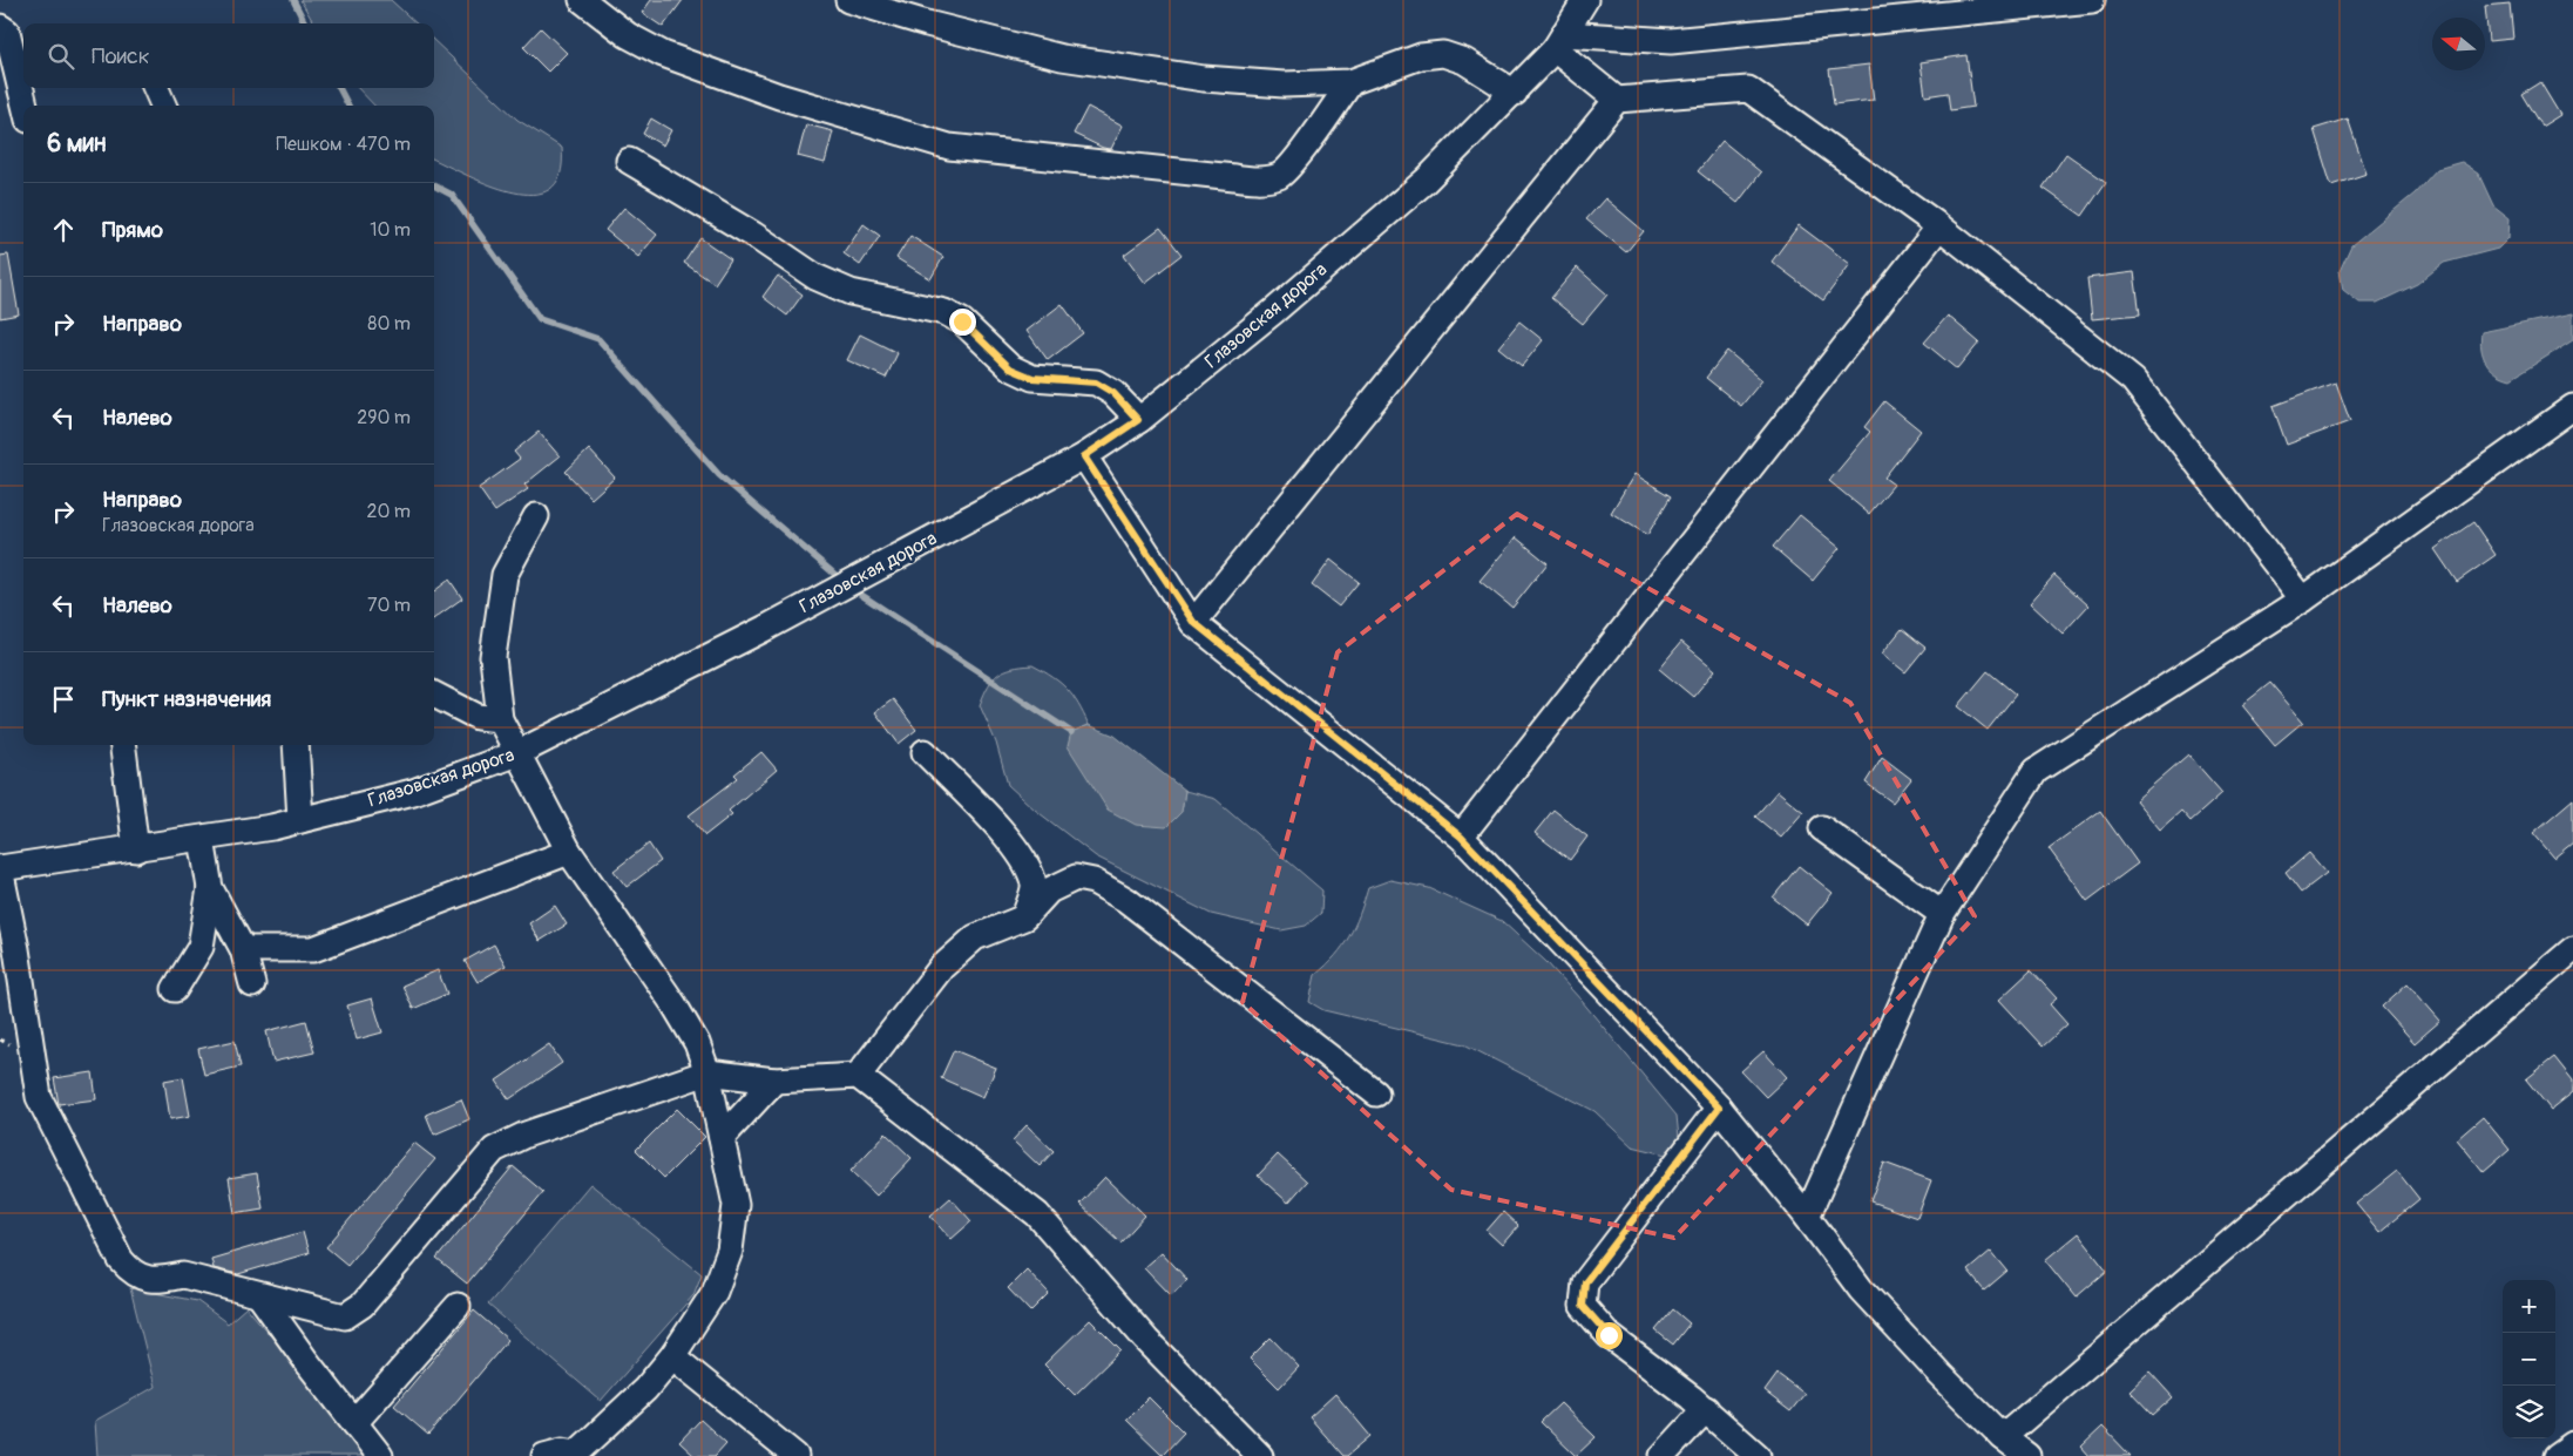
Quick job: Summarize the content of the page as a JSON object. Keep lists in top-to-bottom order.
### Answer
{
  "streets": {
    "street": ["Глазовская дорога"]
  },
  "north": "left",
  "page": {
    "search": "Поиск",
    "heading": ["6 мин", "Пешком · 470 m"],
    "list": [
      ["Прямо", "10 m"],
      ["Направо", "80 m"],
      ["Налево", "290 m"],
      ["Направо", "Глазовская дорога", "20 m"],
      ["Налево", "70 m"],
      "Пункт назначения"
    ],
    "map_buttons": ["+", "−"]
  }
}
